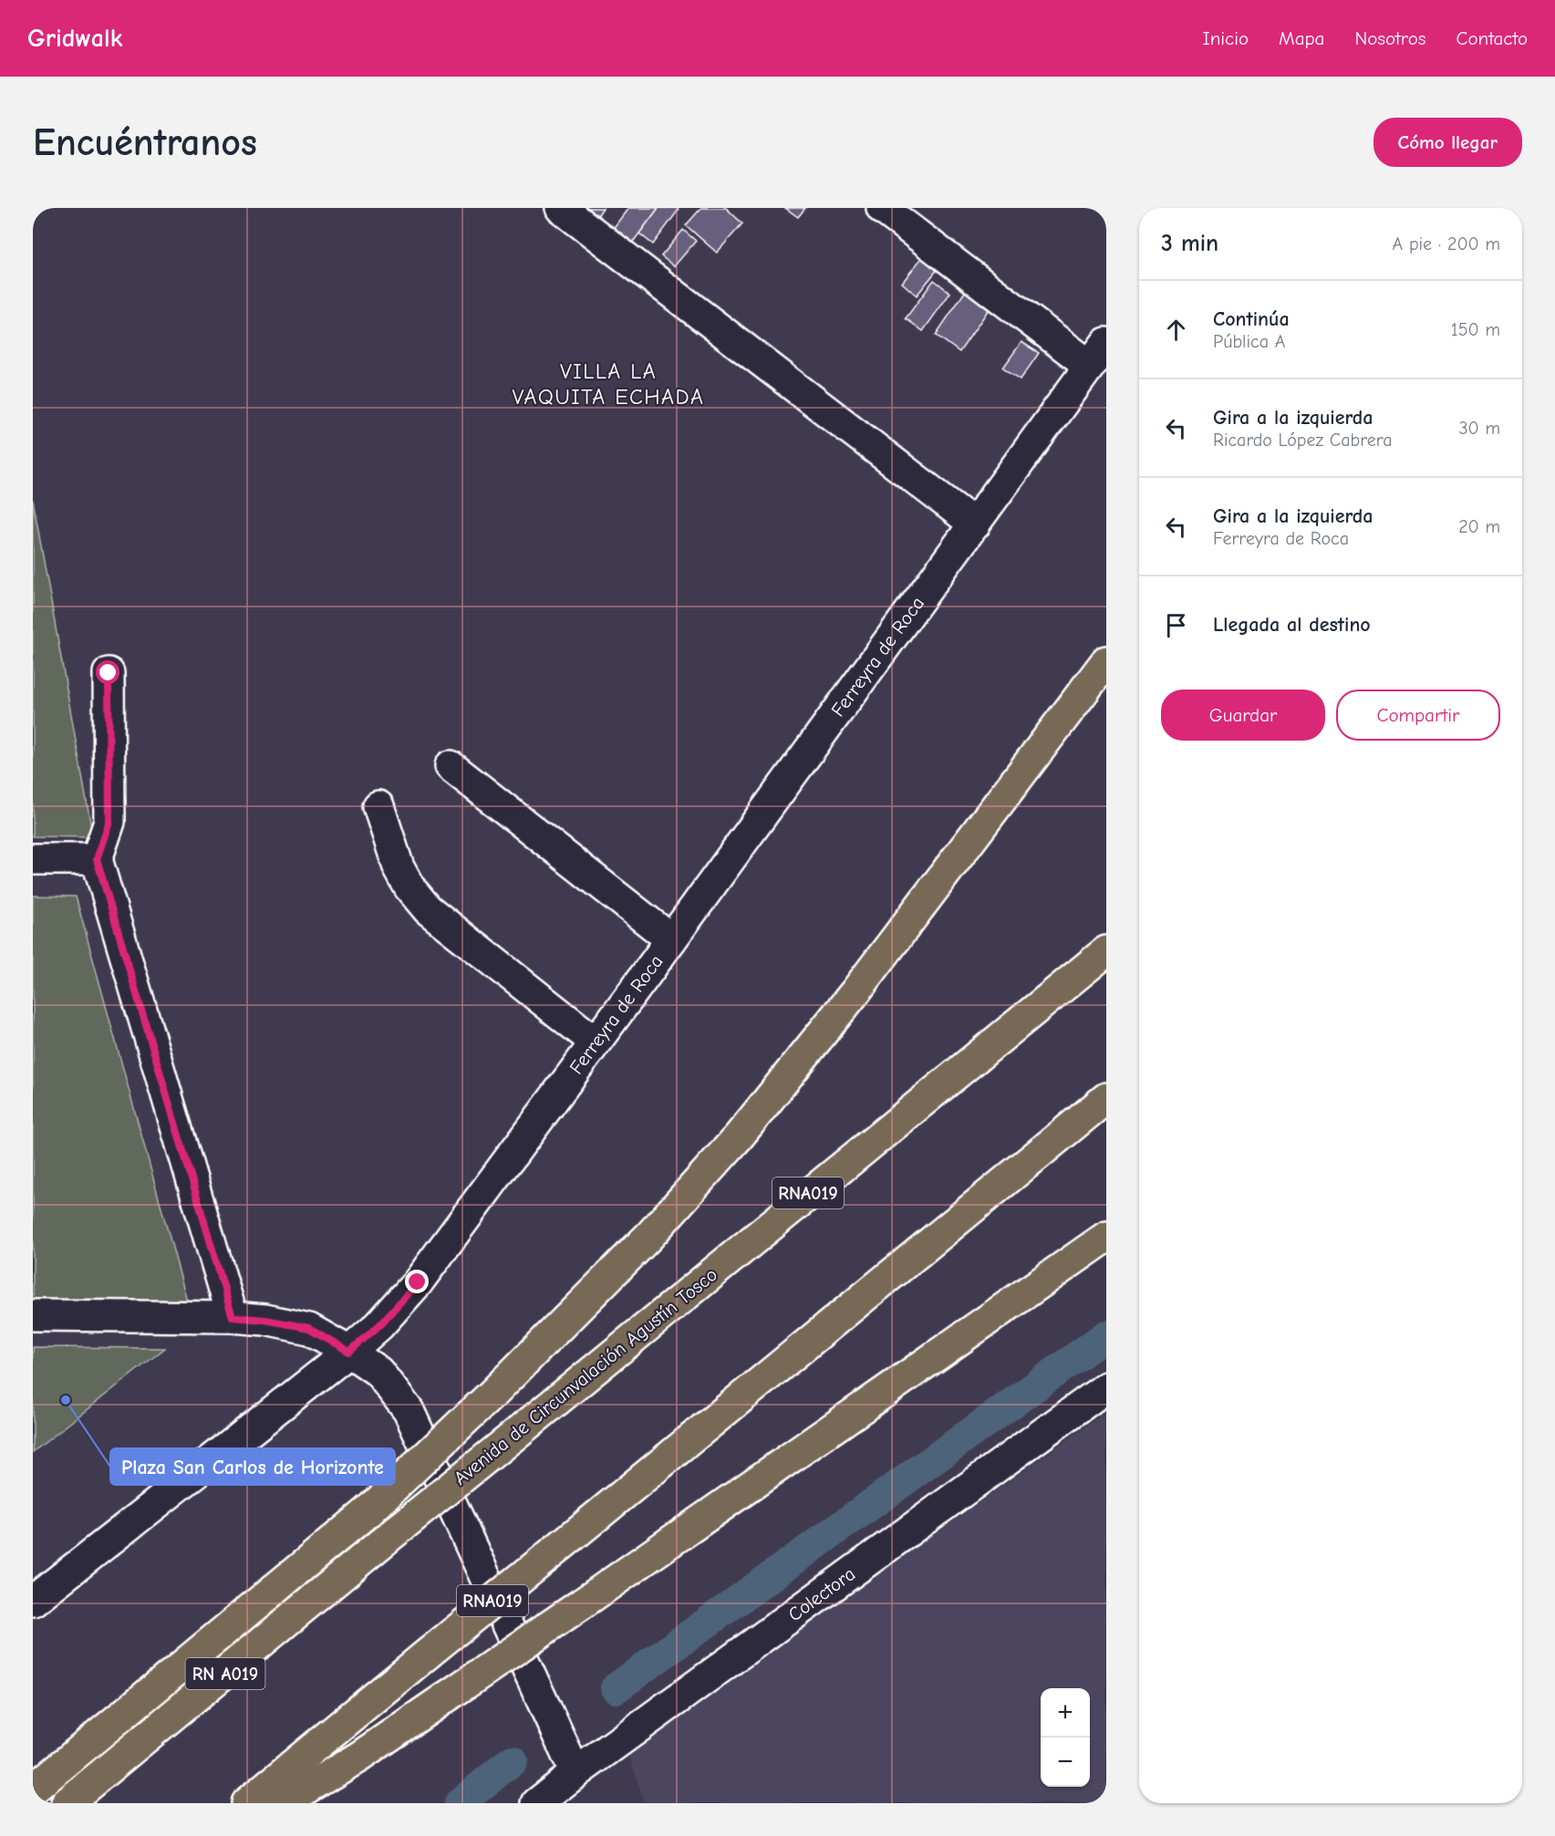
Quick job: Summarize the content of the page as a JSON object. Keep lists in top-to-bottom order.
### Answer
{
  "streets": {
    "highway": ["RNA019", "Avenida de Circunvalación Agustín Tosco", "RN A019"],
    "street": ["Ferreyra de Roca", "Colectora"]
  },
  "districts": ["VILLA LA VAQUITA ECHADA"],
  "places": ["Plaza San Carlos de Horizonte"],
  "page": {
    "header": "Gridwalk",
    "nav": [
      "Inicio",
      "Mapa",
      "Nosotros",
      "Contacto"
    ],
    "buttons": [
      "Cómo llegar",
      ["Guardar", "Compartir"]
    ],
    "title": "Encuéntranos",
    "heading": ["3 min", "A pie · 200 m"],
    "list": [
      ["Continúa", "Pública A", "150 m"],
      ["Gira a la izquierda", "Ricardo López Cabrera", "30 m"],
      ["Gira a la izquierda", "Ferreyra de Roca", "20 m"],
      "Llegada al destino"
    ],
    "map_buttons": ["+", "−"]
  }
}
